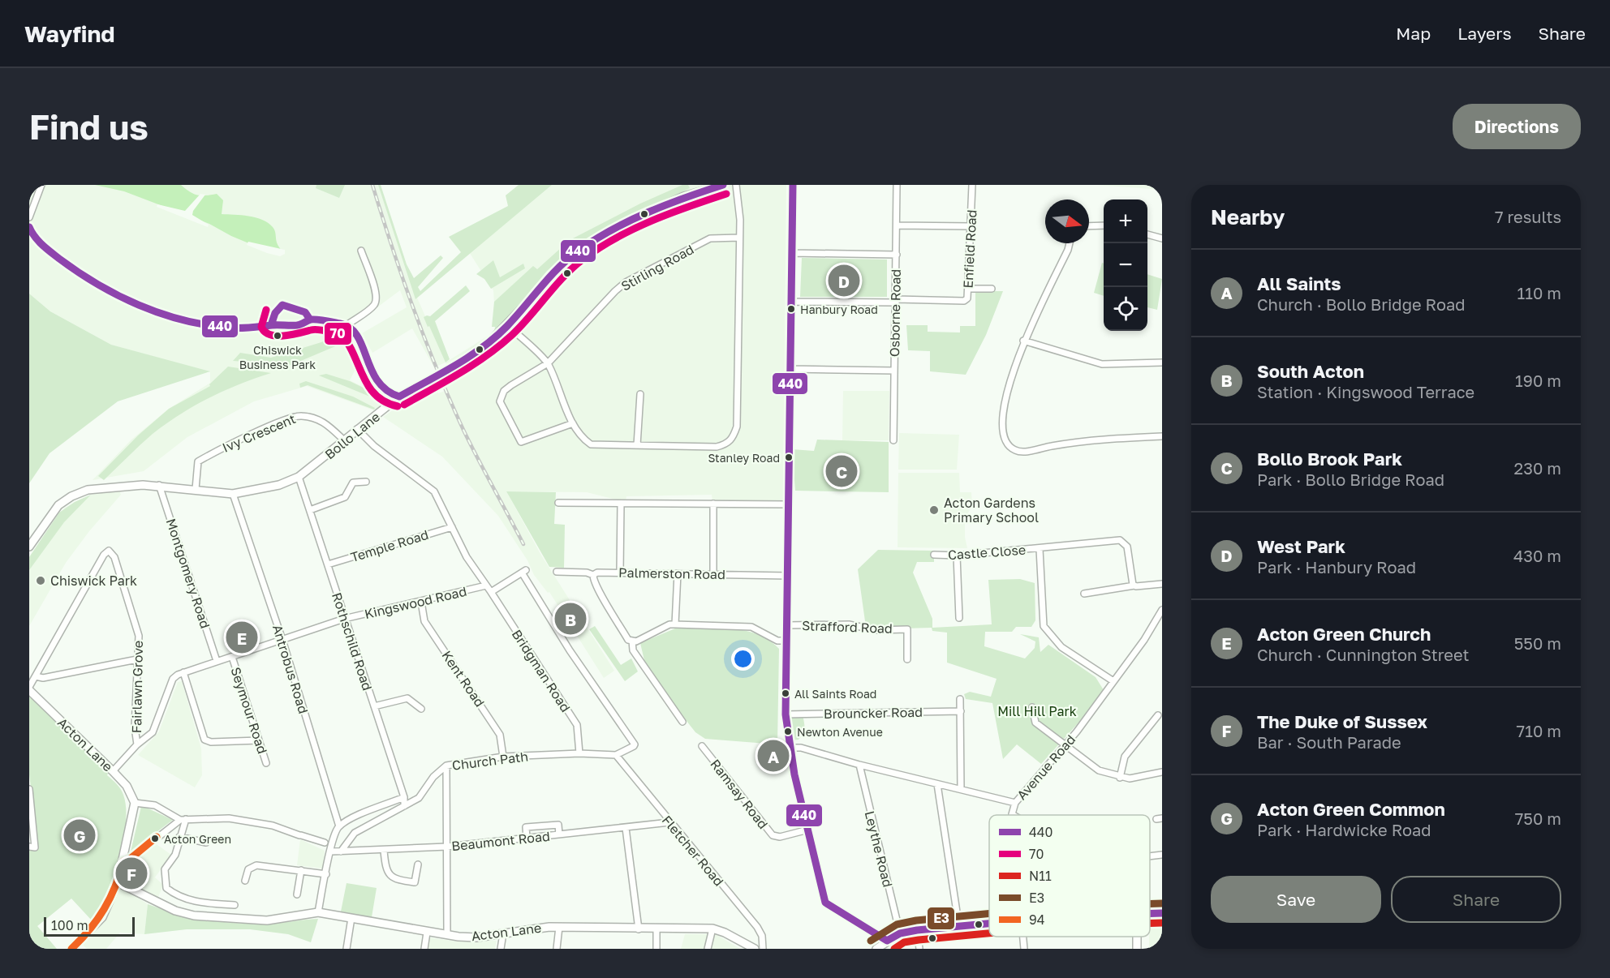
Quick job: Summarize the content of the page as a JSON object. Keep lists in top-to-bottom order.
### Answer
{
  "streets": {
    "main road": ["Bollo Lane", "Acton Lane"],
    "street": [
      "Enfield Road",
      "Stirling Road",
      "Osborne Road",
      "Ivy Crescent",
      "Temple Road",
      "Castle Close",
      "Montgomery Road",
      "Palmerston Road",
      "Kingswood Road",
      "Strafford Road",
      "Rothschild Road",
      "Antrobus Road",
      "Bridgman Road",
      "Kent Road",
      "Fairlawn Grove",
      "Seymour Road",
      "Brouncker Road",
      "Church Path",
      "Avenue Road",
      "Ramsay Road",
      "Beaumont Road",
      "Leythe Road",
      "Fletcher Road"
    ]
  },
  "crossings": [
    ["Enfield Road", "Osborne Road"],
    ["Ivy Crescent", "Bollo Lane"],
    ["Bollo Lane", "Montgomery Road"],
    ["Bollo Lane", "Rothschild Road"],
    ["Bollo Lane", "Antrobus Road"],
    ["Bollo Lane", "Bridgman Road"],
    ["Temple Road", "Rothschild Road"],
    ["Temple Road", "Bridgman Road"],
    ["Montgomery Road", "Kingswood Road"],
    ["Kingswood Road", "Rothschild Road"],
    ["Kingswood Road", "Antrobus Road"],
    ["Kingswood Road", "Bridgman Road"],
    ["Kingswood Road", "Kent Road"],
    ["Kingswood Road", "Seymour Road"],
    ["Rothschild Road", "Church Path"],
    ["Bridgman Road", "Church Path"],
    ["Kent Road", "Church Path"],
    ["Church Path", "Beaumont Road"],
    ["Church Path", "Fletcher Road"],
    ["Beaumont Road", "Fletcher Road"]
  ],
  "parks": ["Mill Hill Park"],
  "places": [
    "Hanbury Road",
    "Chiswick Business Park",
    "Stanley Road",
    "Acton Gardens Primary School",
    "Chiswick Park",
    "All Saints Road",
    "Newton Avenue",
    "Acton Green"
  ],
  "lines": [
    "transit line 440",
    "transit line 70",
    "transit line 94",
    "transit line E3",
    "transit line N11"
  ],
  "legend": [
    "440",
    "70",
    "N11",
    "E3",
    "94"
  ],
  "scale_bar": "100 m",
  "north": "right",
  "page": {
    "header": "Wayfind",
    "nav": ["Map", "Layers", "Share"],
    "buttons": [
      "Directions",
      ["Save", "Share"]
    ],
    "title": "Find us",
    "heading": ["Nearby", "7 results"],
    "map_buttons": ["+", "−"],
    "list": [
      {
        "mark": "A",
        "name": "All Saints",
        "note": "Church · Bollo Bridge Road",
        "value": "110 m"
      },
      {
        "mark": "B",
        "name": "South Acton",
        "note": "Station · Kingswood Terrace",
        "value": "190 m"
      },
      {
        "mark": "C",
        "name": "Bollo Brook Park",
        "note": "Park · Bollo Bridge Road",
        "value": "230 m"
      },
      {
        "mark": "D",
        "name": "West Park",
        "note": "Park · Hanbury Road",
        "value": "430 m"
      },
      {
        "mark": "E",
        "name": "Acton Green Church",
        "note": "Church · Cunnington Street",
        "value": "550 m"
      },
      {
        "mark": "F",
        "name": "The Duke of Sussex",
        "note": "Bar · South Parade",
        "value": "710 m"
      },
      {
        "mark": "G",
        "name": "Acton Green Common",
        "note": "Park · Hardwicke Road",
        "value": "750 m"
      }
    ],
    "pins": [
      "D",
      "C",
      "B",
      "E",
      "A",
      "G",
      "F"
    ],
    "scale": "100 m"
  }
}
